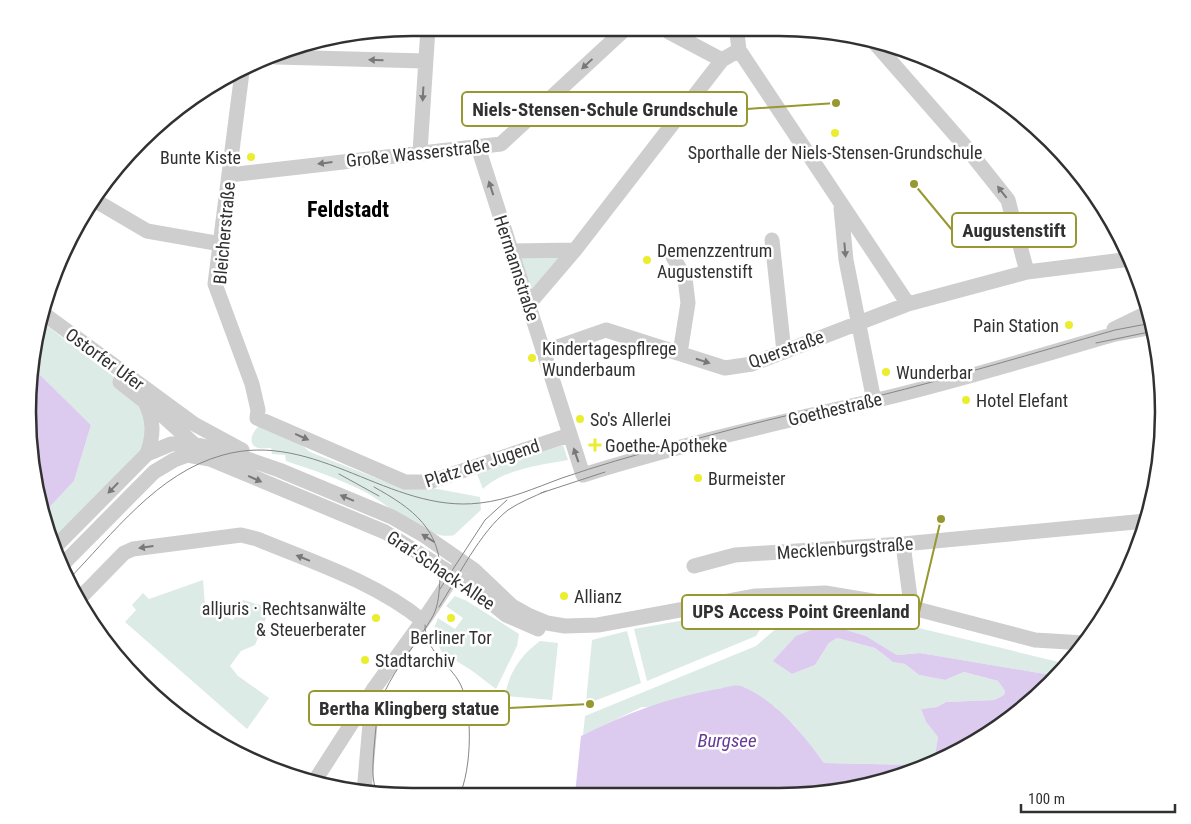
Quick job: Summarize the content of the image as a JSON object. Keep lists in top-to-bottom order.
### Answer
{
  "streets": {
    "street": [
      "Große Wasserstraße",
      "Bleicherstraße",
      "Hermannstraße",
      "Querstraße",
      "Ostorfer Ufer",
      "Goethestraße",
      "Platz der Jugend",
      "Mecklenburgstraße",
      "Graf-Schack-Allee"
    ]
  },
  "crossings": [
    ["Große Wasserstraße", "Bleicherstraße"],
    ["Große Wasserstraße", "Hermannstraße"],
    ["Bleicherstraße", "Platz der Jugend"],
    ["Hermannstraße", "Querstraße"],
    ["Hermannstraße", "Goethestraße"],
    ["Hermannstraße", "Platz der Jugend"],
    ["Ostorfer Ufer", "Graf-Schack-Allee"]
  ],
  "one_way": ["Hermannstraße"],
  "districts": ["Feldstadt"],
  "water": ["Burgsee"],
  "places": {
    "other": [
      "Niels-Stensen-Schule Grundschule",
      "Sporthalle der Niels-Stensen-Grundschule",
      "Bunte Kiste",
      "Augustenstift",
      "Demenzzentrum Augustenstift",
      "Pain Station",
      "Kindertagespflrege Wunderbaum",
      "Wunderbar",
      "Hotel Elefant",
      "So's Allerlei",
      "Burmeister",
      "UPS Access Point Greenland",
      "Allianz",
      "alljuris · Rechtsanwälte & Steuerberater",
      "Berliner Tor",
      "Stadtarchiv",
      "Bertha Klingberg statue"
    ],
    "health": ["Goethe-Apotheke"]
  },
  "scale_bar": "100 m"
}
